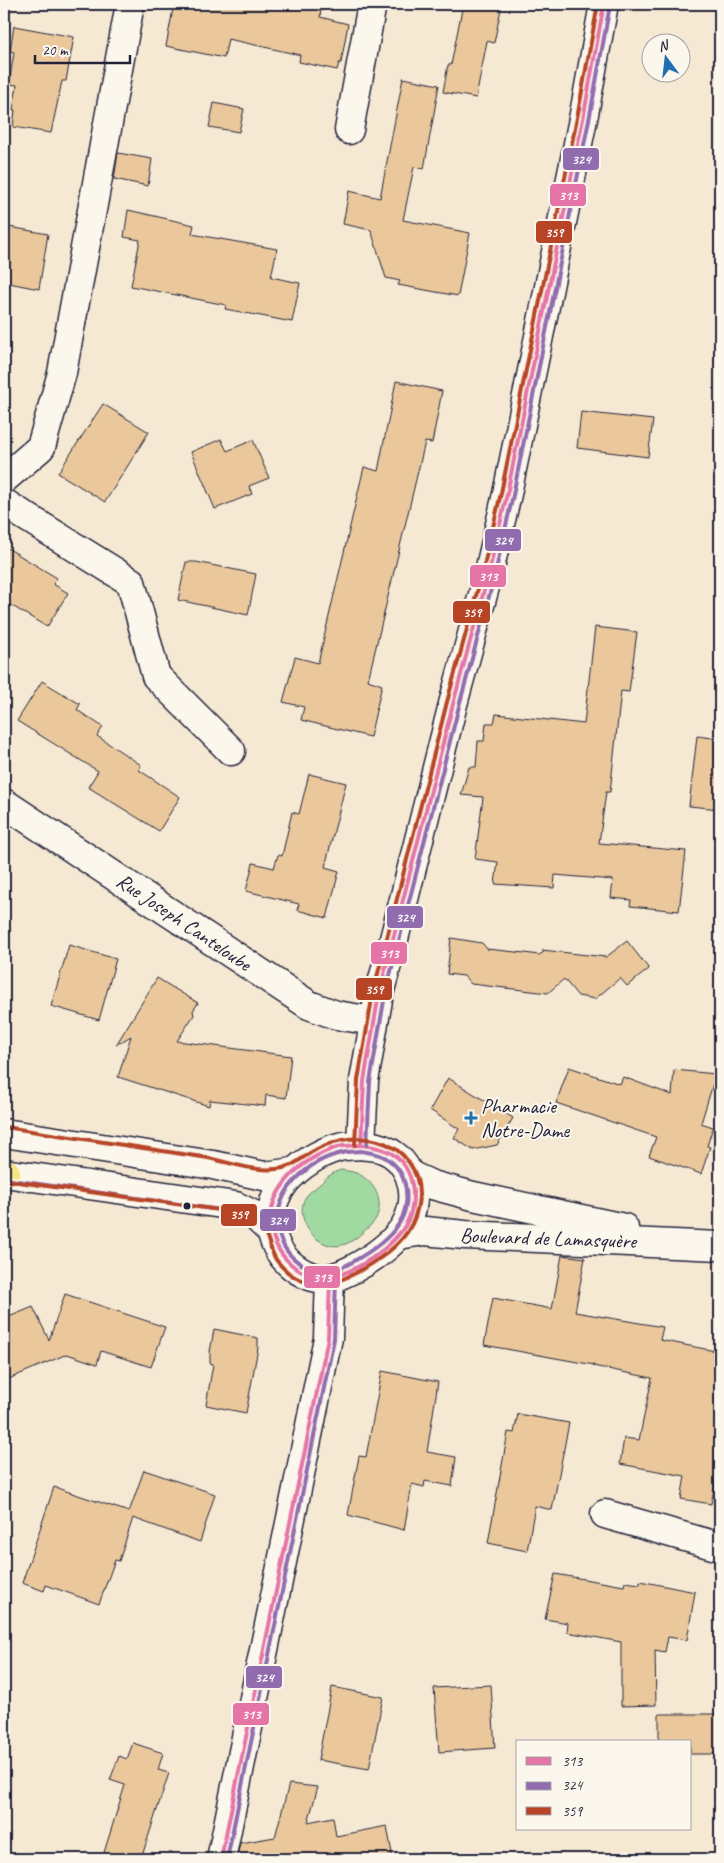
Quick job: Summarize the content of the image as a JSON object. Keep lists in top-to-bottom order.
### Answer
{
  "streets": {
    "street": ["Rue Joseph Canteloube", "Boulevard de Lamasquère"]
  },
  "places": {
    "health": ["Pharmacie Notre-Dame"]
  },
  "lines": ["transit line 313", "transit line 359", "transit line 324"],
  "legend": ["313", "324", "359"],
  "scale_bar": "20 m",
  "north": "top"
}
